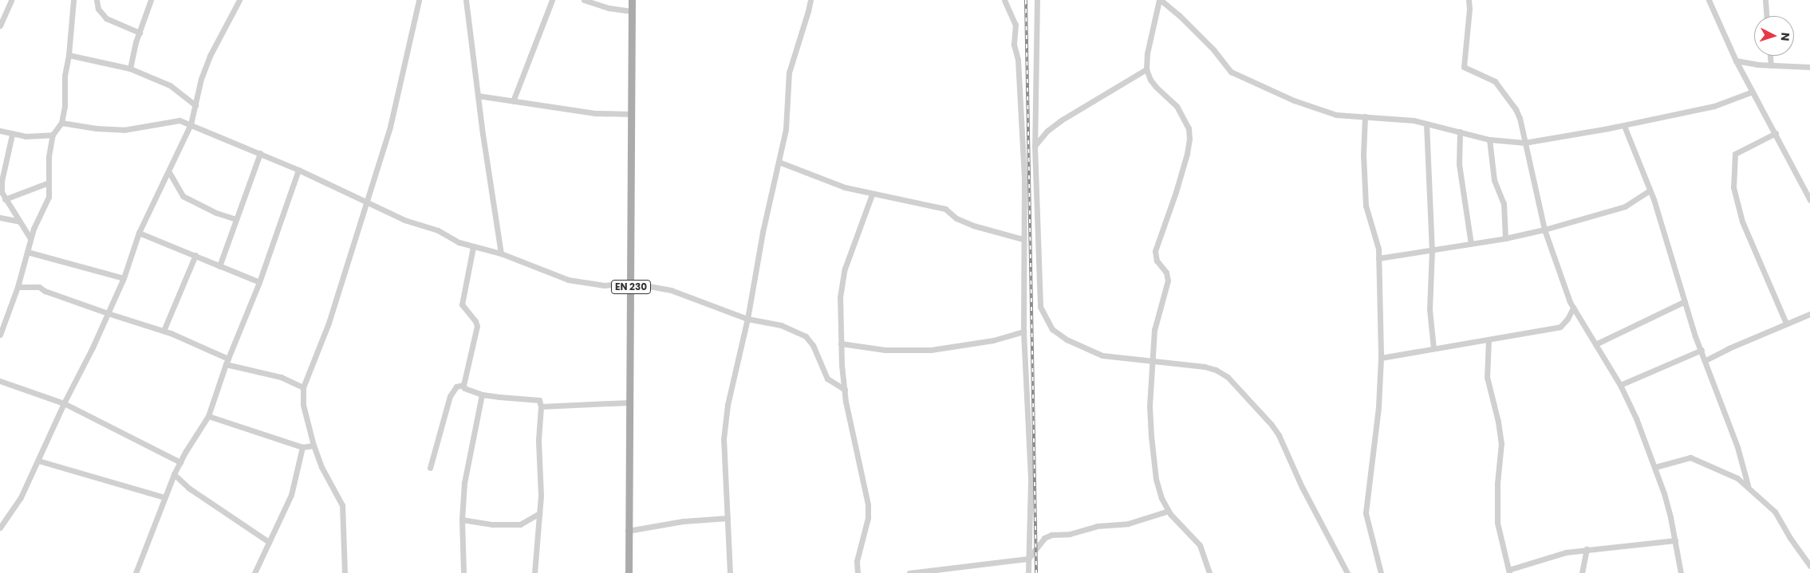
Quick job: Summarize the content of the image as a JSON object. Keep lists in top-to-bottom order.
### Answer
{
  "streets": {
    "main road": ["EN 230"]
  },
  "north": "right"
}
